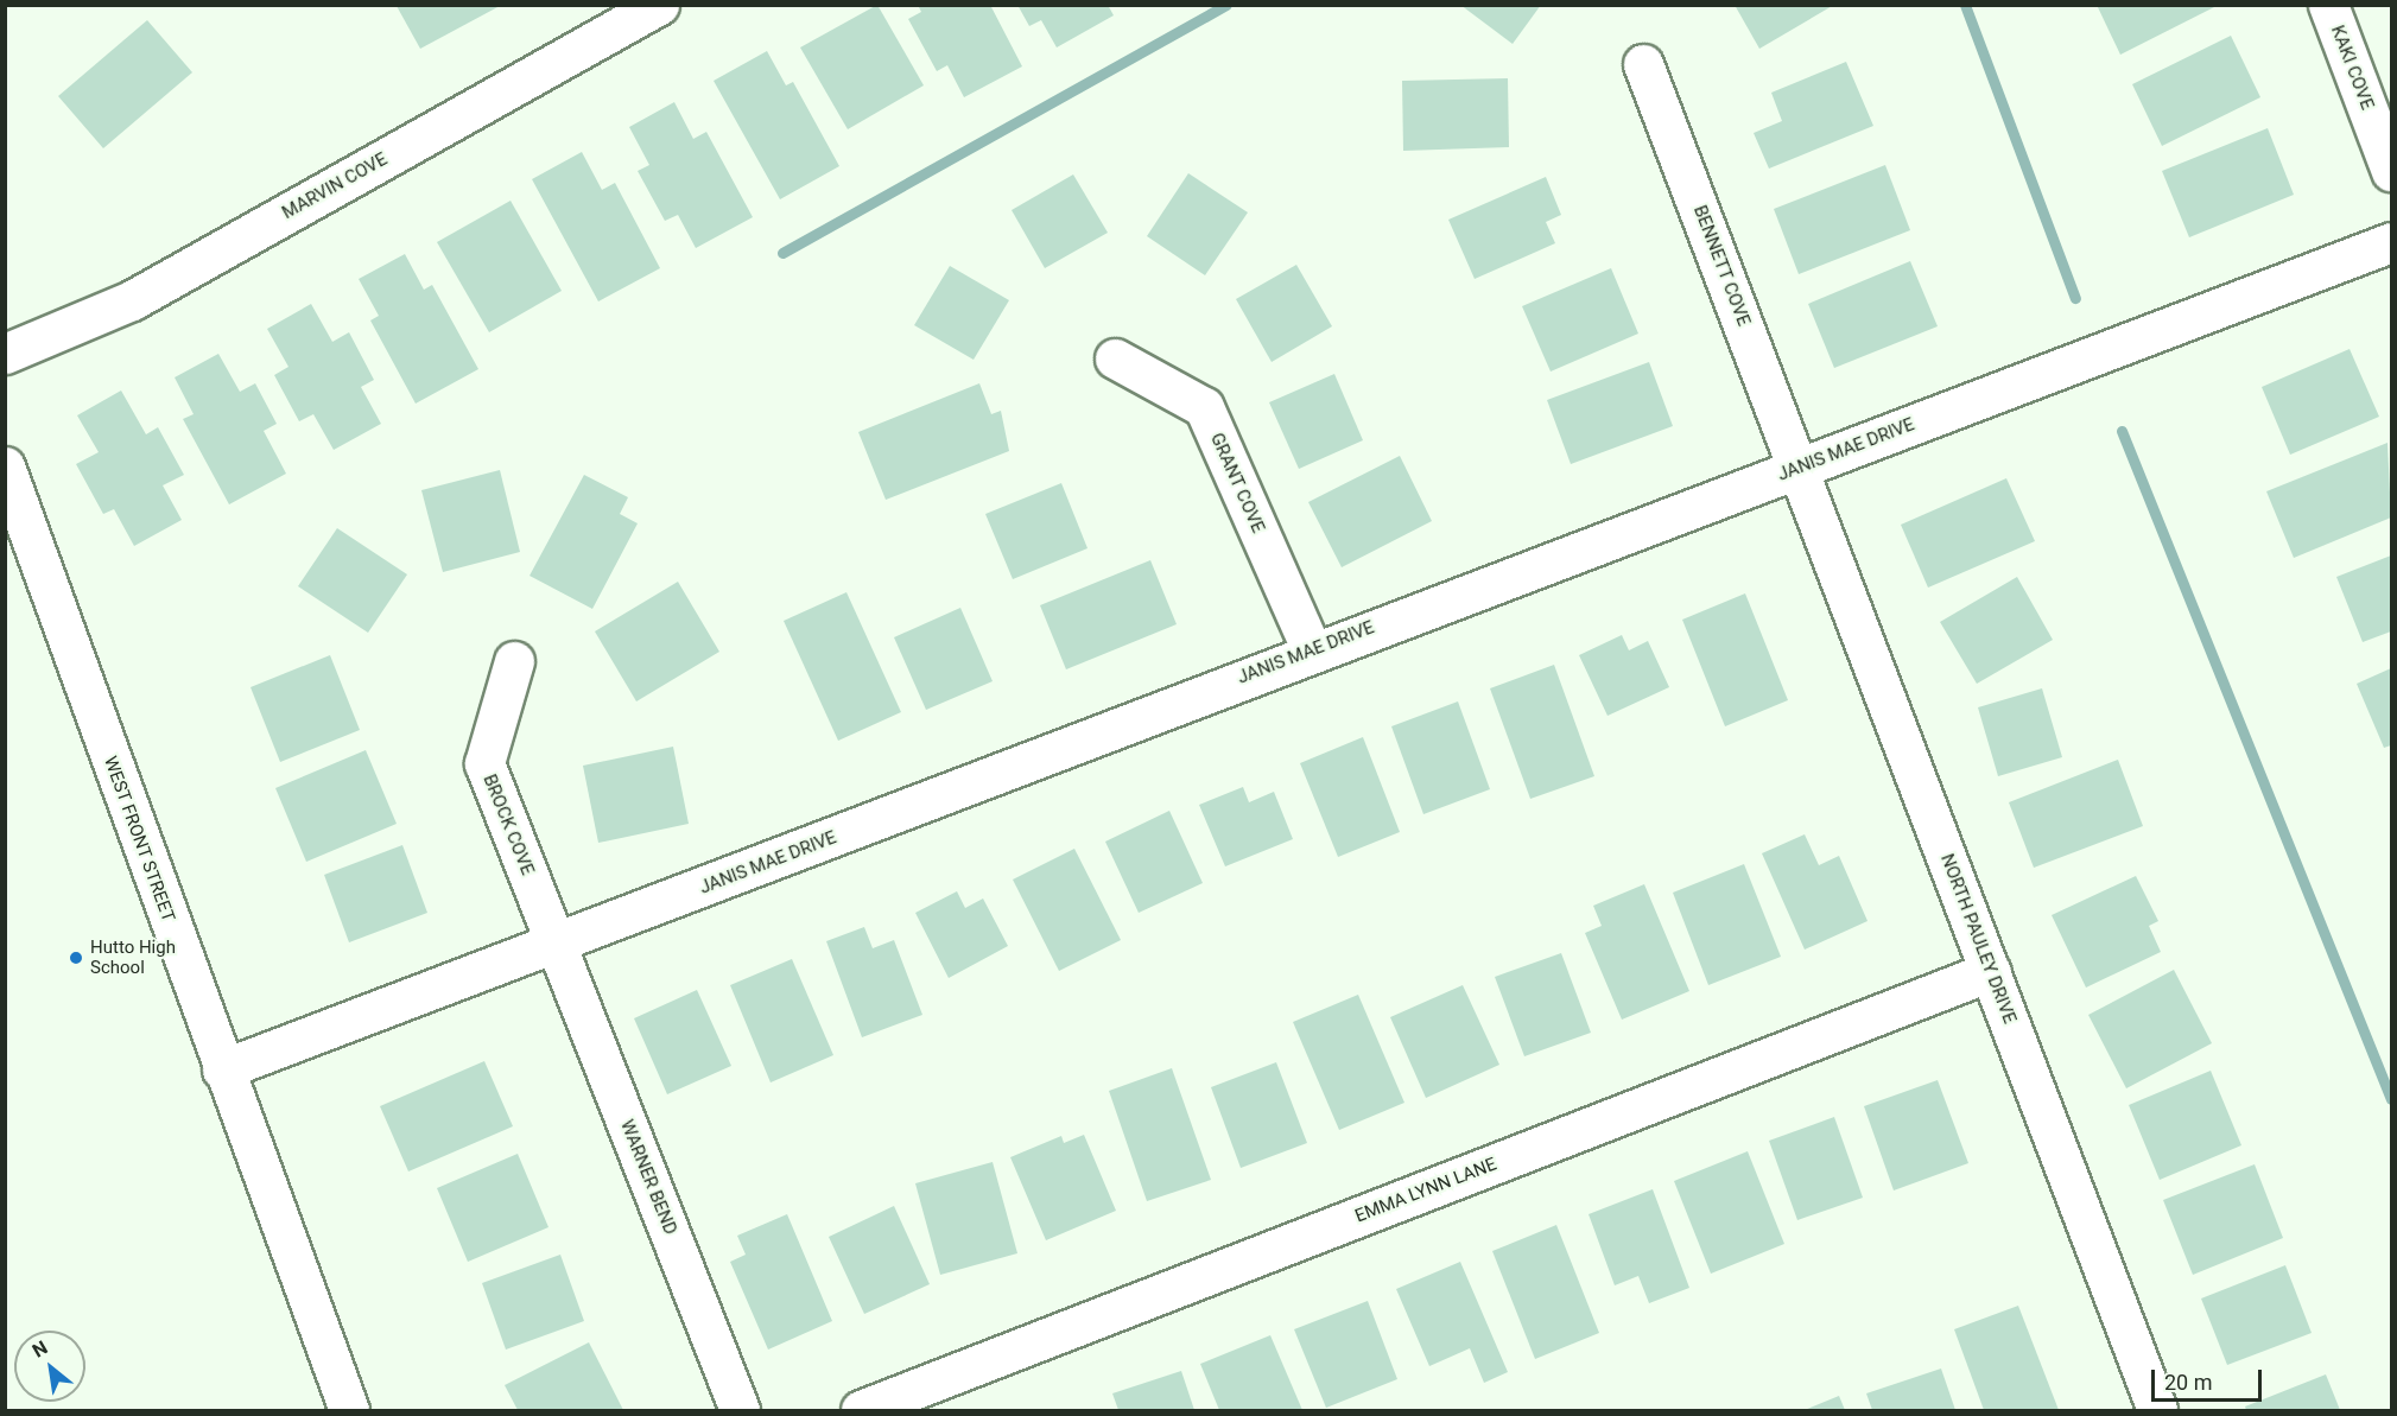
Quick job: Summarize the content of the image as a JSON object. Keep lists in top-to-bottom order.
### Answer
{
  "streets": {
    "street": [
      "KAKI COVE",
      "MARVIN COVE",
      "BENNETT COVE",
      "JANIS MAE DRIVE",
      "GRANT COVE",
      "BROCK COVE",
      "WEST FRONT STREET",
      "NORTH PAULEY DRIVE",
      "WARNER BEND",
      "EMMA LYNN LANE"
    ]
  },
  "crossings": [
    ["BENNETT COVE", "JANIS MAE DRIVE"],
    ["BENNETT COVE", "NORTH PAULEY DRIVE"],
    ["JANIS MAE DRIVE", "GRANT COVE"],
    ["JANIS MAE DRIVE", "BROCK COVE"],
    ["JANIS MAE DRIVE", "WEST FRONT STREET"],
    ["JANIS MAE DRIVE", "NORTH PAULEY DRIVE"],
    ["JANIS MAE DRIVE", "WARNER BEND"],
    ["BROCK COVE", "WARNER BEND"],
    ["NORTH PAULEY DRIVE", "EMMA LYNN LANE"]
  ],
  "places": ["Hutto High School"],
  "scale_bar": "20 m",
  "north": "top left"
}
